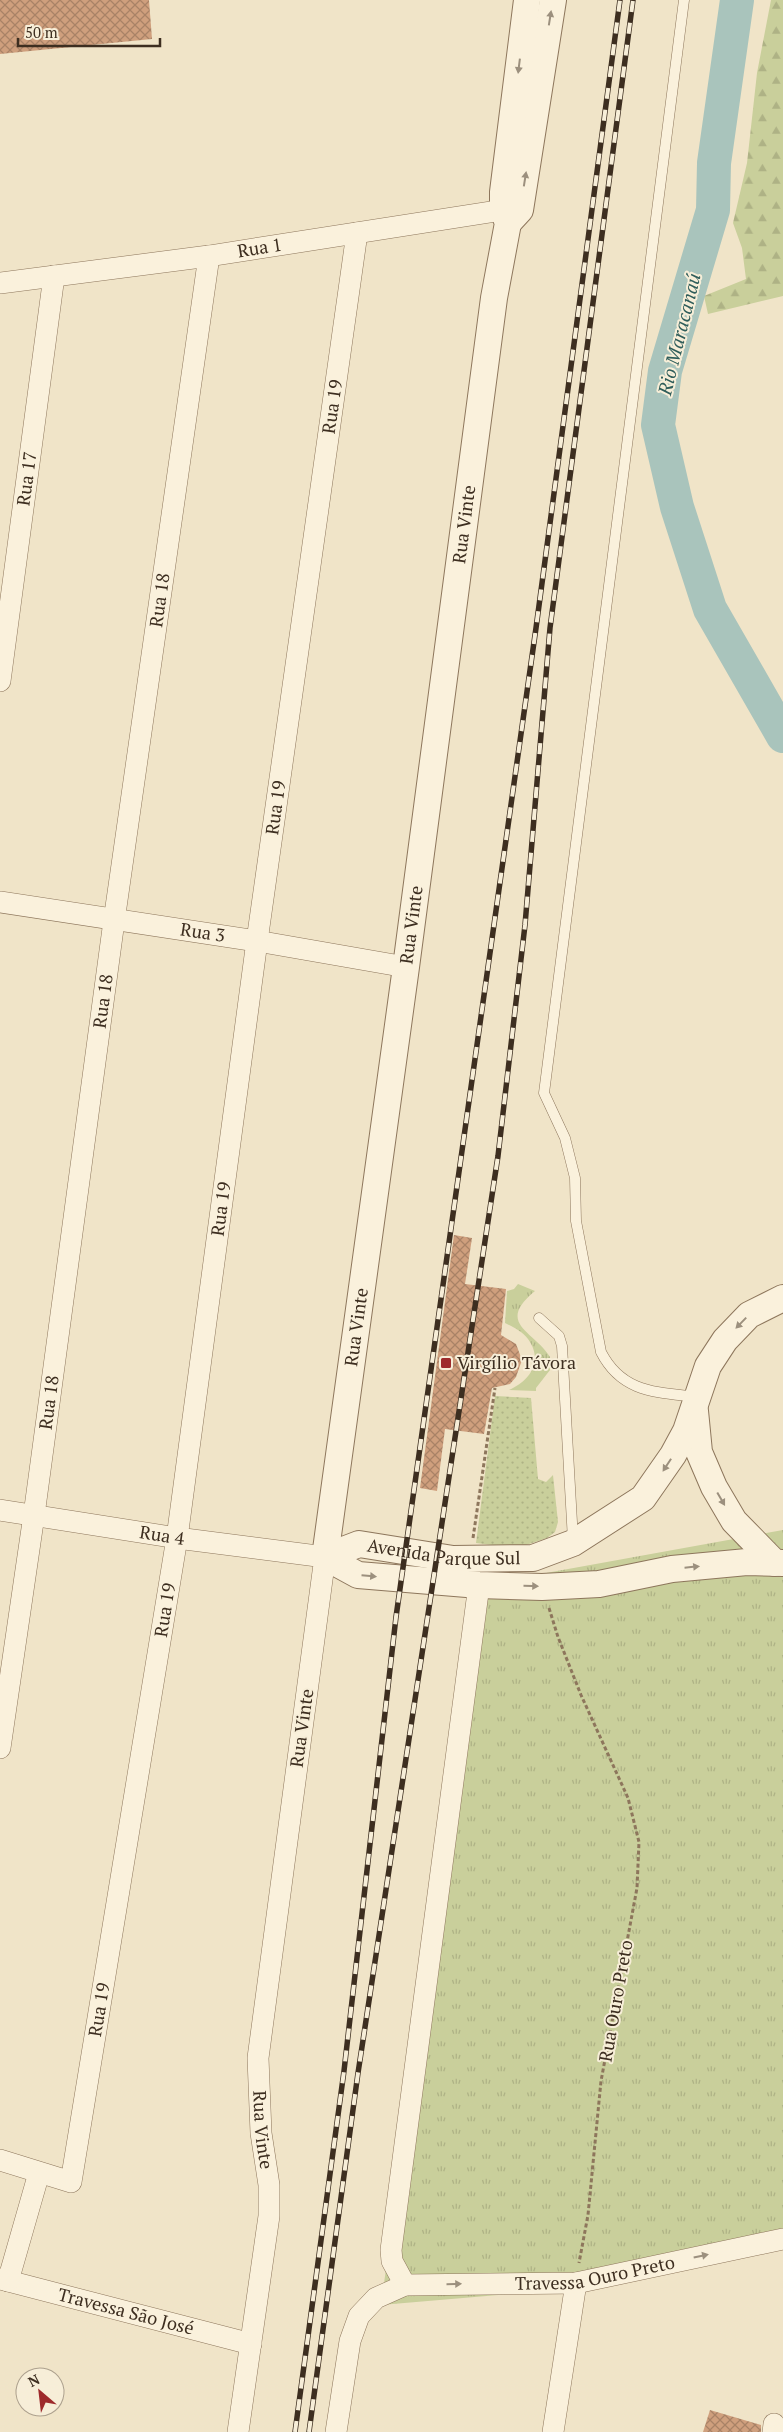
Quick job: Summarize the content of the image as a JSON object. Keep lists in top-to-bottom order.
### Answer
{
  "streets": {
    "street": [
      "Rua 1",
      "Rua 19",
      "Rua 17",
      "Rua Vinte",
      "Rua 18",
      "Rua 3",
      "Rua 4",
      "Avenida Parque Sul",
      "Travessa Ouro Preto",
      "Travessa São José"
    ],
    "path": ["Rua Ouro Preto"]
  },
  "crossings": [
    ["Rua 1", "Rua 19"],
    ["Rua 1", "Rua 17"],
    ["Rua 1", "Rua Vinte"],
    ["Rua 1", "Rua 18"],
    ["Rua 19", "Rua 3"],
    ["Rua 19", "Rua 4"],
    ["Rua Vinte", "Rua 3"],
    ["Rua Vinte", "Rua 4"],
    ["Rua Vinte", "Avenida Parque Sul"],
    ["Rua Vinte", "Travessa São José"],
    ["Rua 18", "Rua 3"],
    ["Rua 18", "Rua 4"],
    ["Rua 4", "Avenida Parque Sul"],
    ["Avenida Parque Sul", "Rua Ouro Preto"],
    ["Rua Ouro Preto", "Travessa Ouro Preto"]
  ],
  "one_way": ["Travessa Ouro Preto"],
  "water": ["Rio Maracanaú"],
  "places": {
    "transit": ["Virgílio Távora"]
  },
  "scale_bar": "50 m",
  "north": "top left"
}
